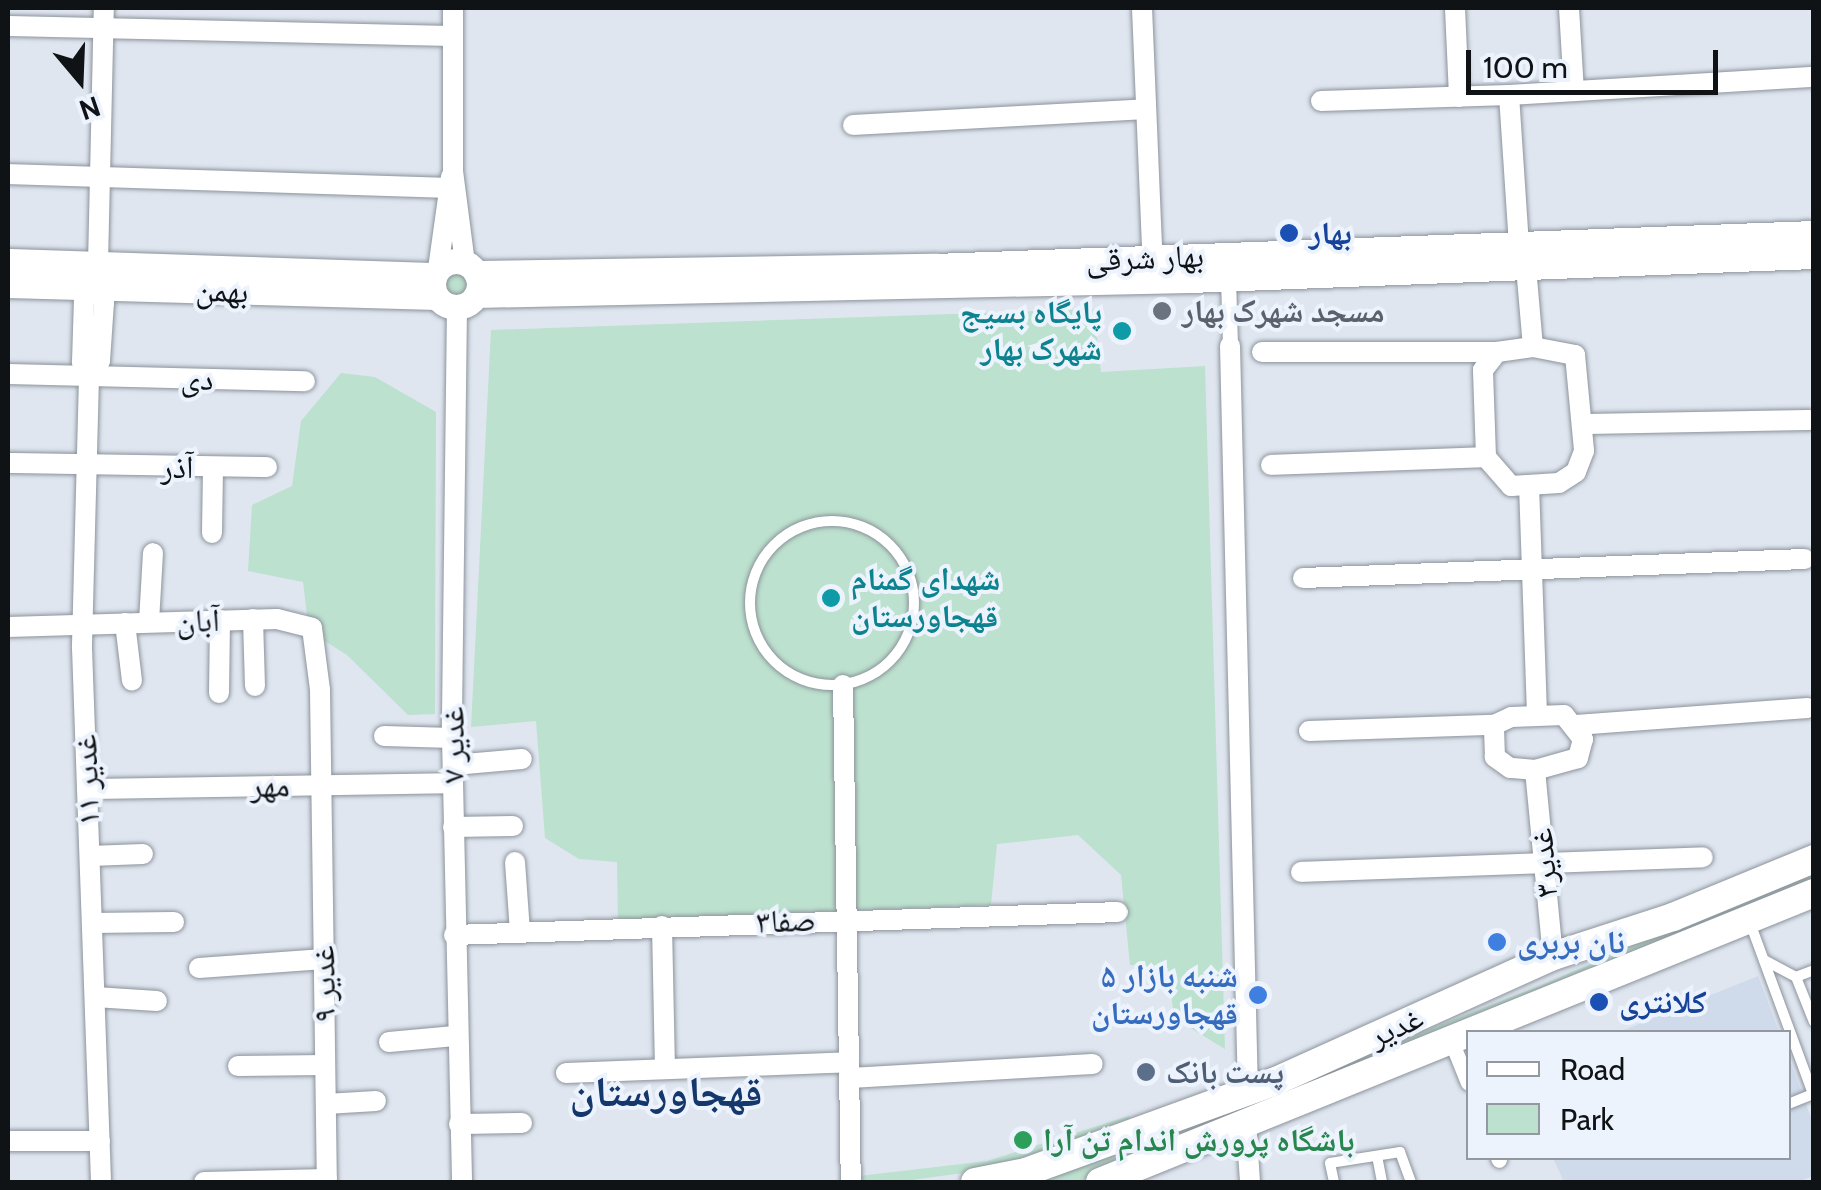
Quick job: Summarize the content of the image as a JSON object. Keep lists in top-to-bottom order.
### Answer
{
  "streets": {
    "main road": ["غدیر"],
    "street": [
      "بهار شرقی",
      "بهمن",
      "دی",
      "آذر",
      "آبان",
      "غدیر ۷",
      "غدیر ۱۱",
      "مهر",
      "غدیر۳",
      "صفا۳",
      "غدیر ۹"
    ]
  },
  "crossings": [
    ["بهار شرقی", "بهمن"],
    ["بهار شرقی", "غدیر ۷"],
    ["بهمن", "غدیر ۷"],
    ["بهمن", "غدیر ۱۱"],
    ["دی", "غدیر ۱۱"],
    ["آذر", "غدیر ۱۱"],
    ["آبان", "غدیر ۱۱"],
    ["آبان", "غدیر ۹"],
    ["غدیر ۷", "مهر"],
    ["غدیر ۷", "صفا۳"],
    ["غدیر ۱۱", "مهر"],
    ["مهر", "غدیر ۹"],
    ["غدیر۳", "غدیر"]
  ],
  "districts": ["قهجاورستان"],
  "places": [
    "بهار",
    "مسجد شهرک بهار",
    "پایگاه بسیج شهرک بهار",
    "شهدای گمنام قهجاورستان",
    "نان بربری",
    "۵ شنبه بازار قهجاورستان",
    "کلانتری",
    "پست بانک",
    "باشگاه پرورش اندام تن آرا"
  ],
  "legend": ["Road", "Park"],
  "scale_bar": "100 m",
  "north": "bottom"
}
